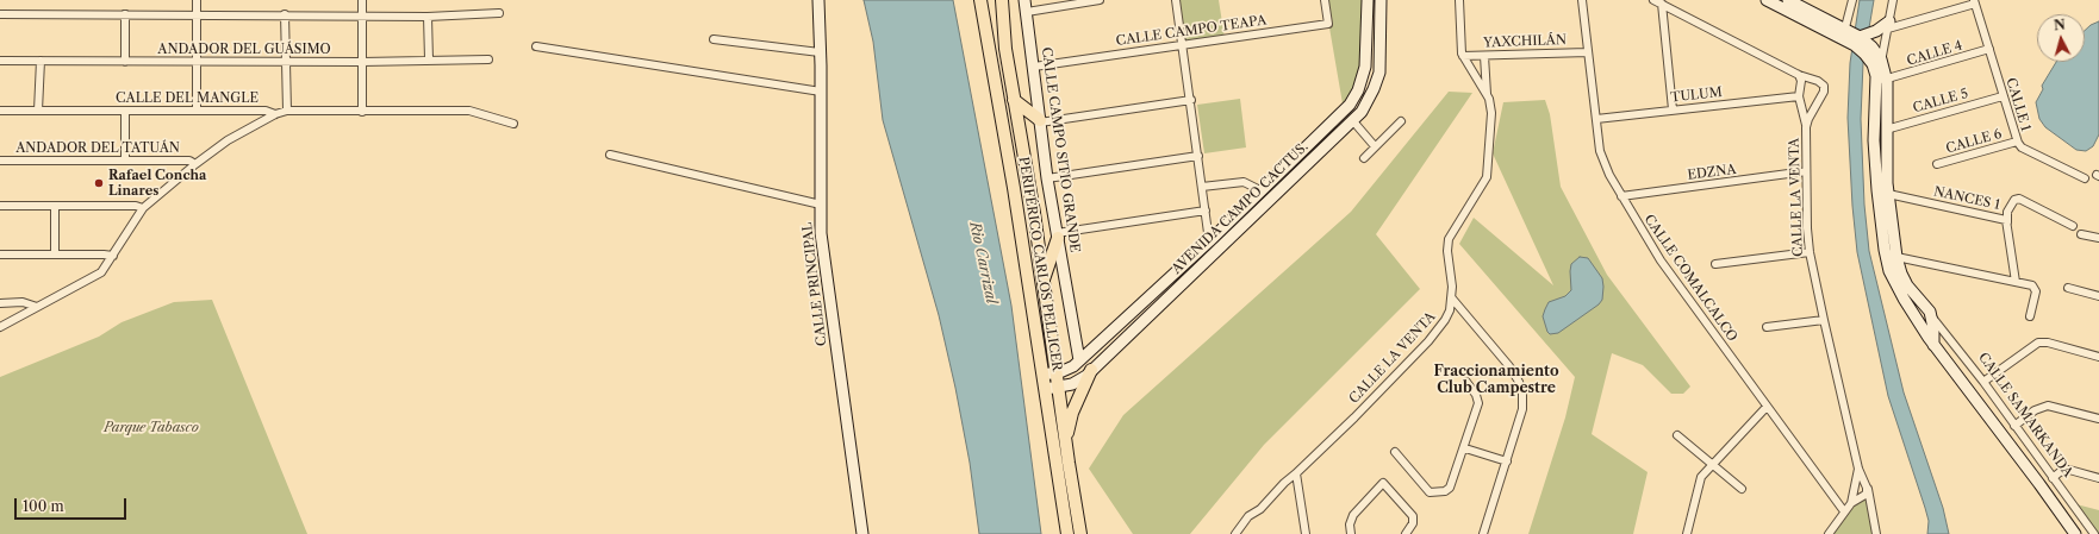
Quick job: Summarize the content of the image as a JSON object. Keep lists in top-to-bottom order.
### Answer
{
  "streets": {
    "main road": ["PERIFÉRICO CARLOS PELLICER"],
    "street": [
      "CALLE CAMPO TEAPA",
      "YAXCHILÁN",
      "ANDADOR DEL GUÁSIMO",
      "CALLE 4",
      "TULUM",
      "CALLE DEL MANGLE",
      "CALLE 5",
      "CALLE 1",
      "CALLE 6",
      "ANDADOR DEL TATUÁN",
      "CALLE CAMPO SITIO GRANDE",
      "EDZNA",
      "CALLE LA VENTA",
      "NANCES 1",
      "AVENIDA CAMPO CACTUS.",
      "CALLE COMALCALCO",
      "CALLE PRINCIPAL",
      "CALLE SAMARKANDA"
    ]
  },
  "crossings": [
    ["CALLE CAMPO TEAPA", "CALLE CAMPO SITIO GRANDE"],
    ["YAXCHILÁN", "CALLE LA VENTA"],
    ["YAXCHILÁN", "CALLE COMALCALCO"],
    ["CALLE 4", "CALLE 1"],
    ["CALLE 4", "CALLE SAMARKANDA"],
    ["TULUM", "CALLE COMALCALCO"],
    ["CALLE 5", "CALLE 1"],
    ["CALLE 5", "CALLE SAMARKANDA"],
    ["CALLE 1", "CALLE 6"],
    ["EDZNA", "CALLE LA VENTA"],
    ["EDZNA", "CALLE COMALCALCO"],
    ["CALLE LA VENTA", "CALLE COMALCALCO"],
    ["NANCES 1", "CALLE SAMARKANDA"],
    ["AVENIDA CAMPO CACTUS.", "PERIFÉRICO CARLOS PELLICER"]
  ],
  "districts": ["Fraccionamiento Club Campestre"],
  "water": ["Rio Carrizal"],
  "parks": ["Parque Tabasco"],
  "places": ["Rafael Concha Linares"],
  "scale_bar": "100 m",
  "north": "top"
}
